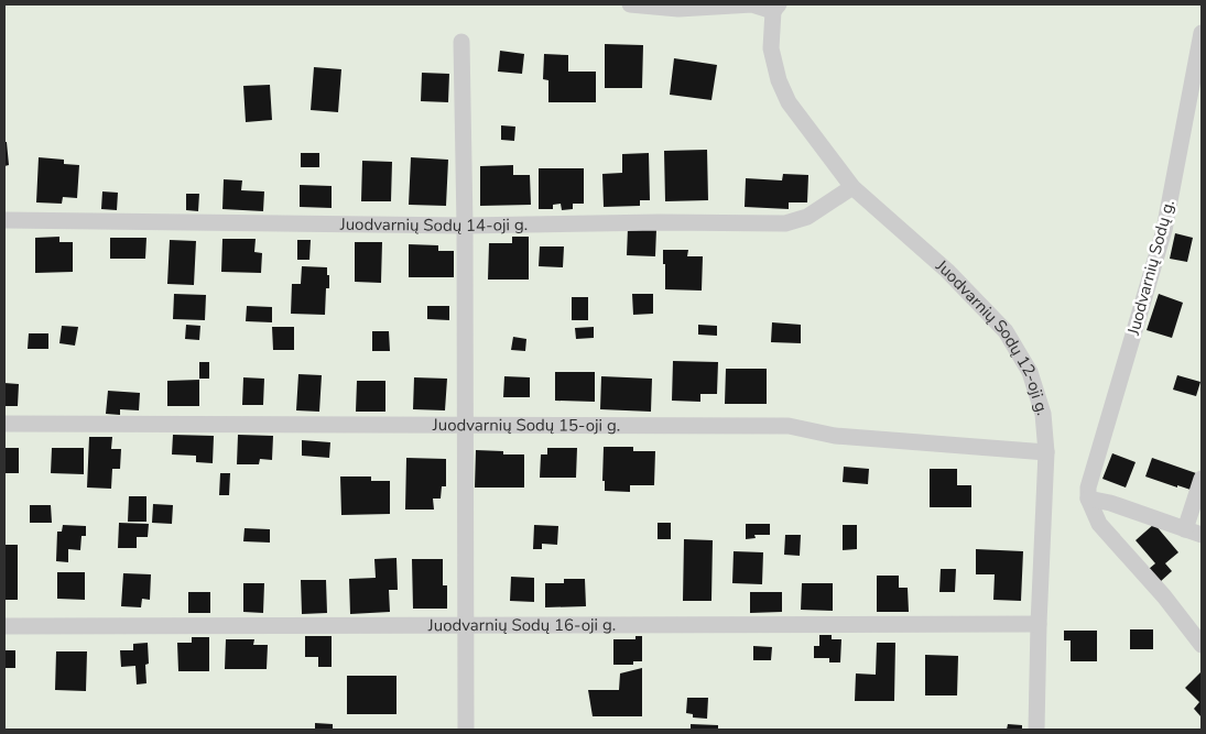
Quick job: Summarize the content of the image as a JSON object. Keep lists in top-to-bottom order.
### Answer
{
  "streets": {
    "street": [
      "Juodvarnių Sodų 14-oji g.",
      "Juodvarnių Sodų g.",
      "Juodvarnių Sodų 12-oji g.",
      "Juodvarnių Sodų 15-oji g.",
      "Juodvarnių Sodų 16-oji g."
    ]
  },
  "crossings": [
    ["Juodvarnių Sodų 14-oji g.", "Juodvarnių Sodų 12-oji g."],
    ["Juodvarnių Sodų 12-oji g.", "Juodvarnių Sodų 15-oji g."],
    ["Juodvarnių Sodų 12-oji g.", "Juodvarnių Sodų 16-oji g."]
  ]
}
